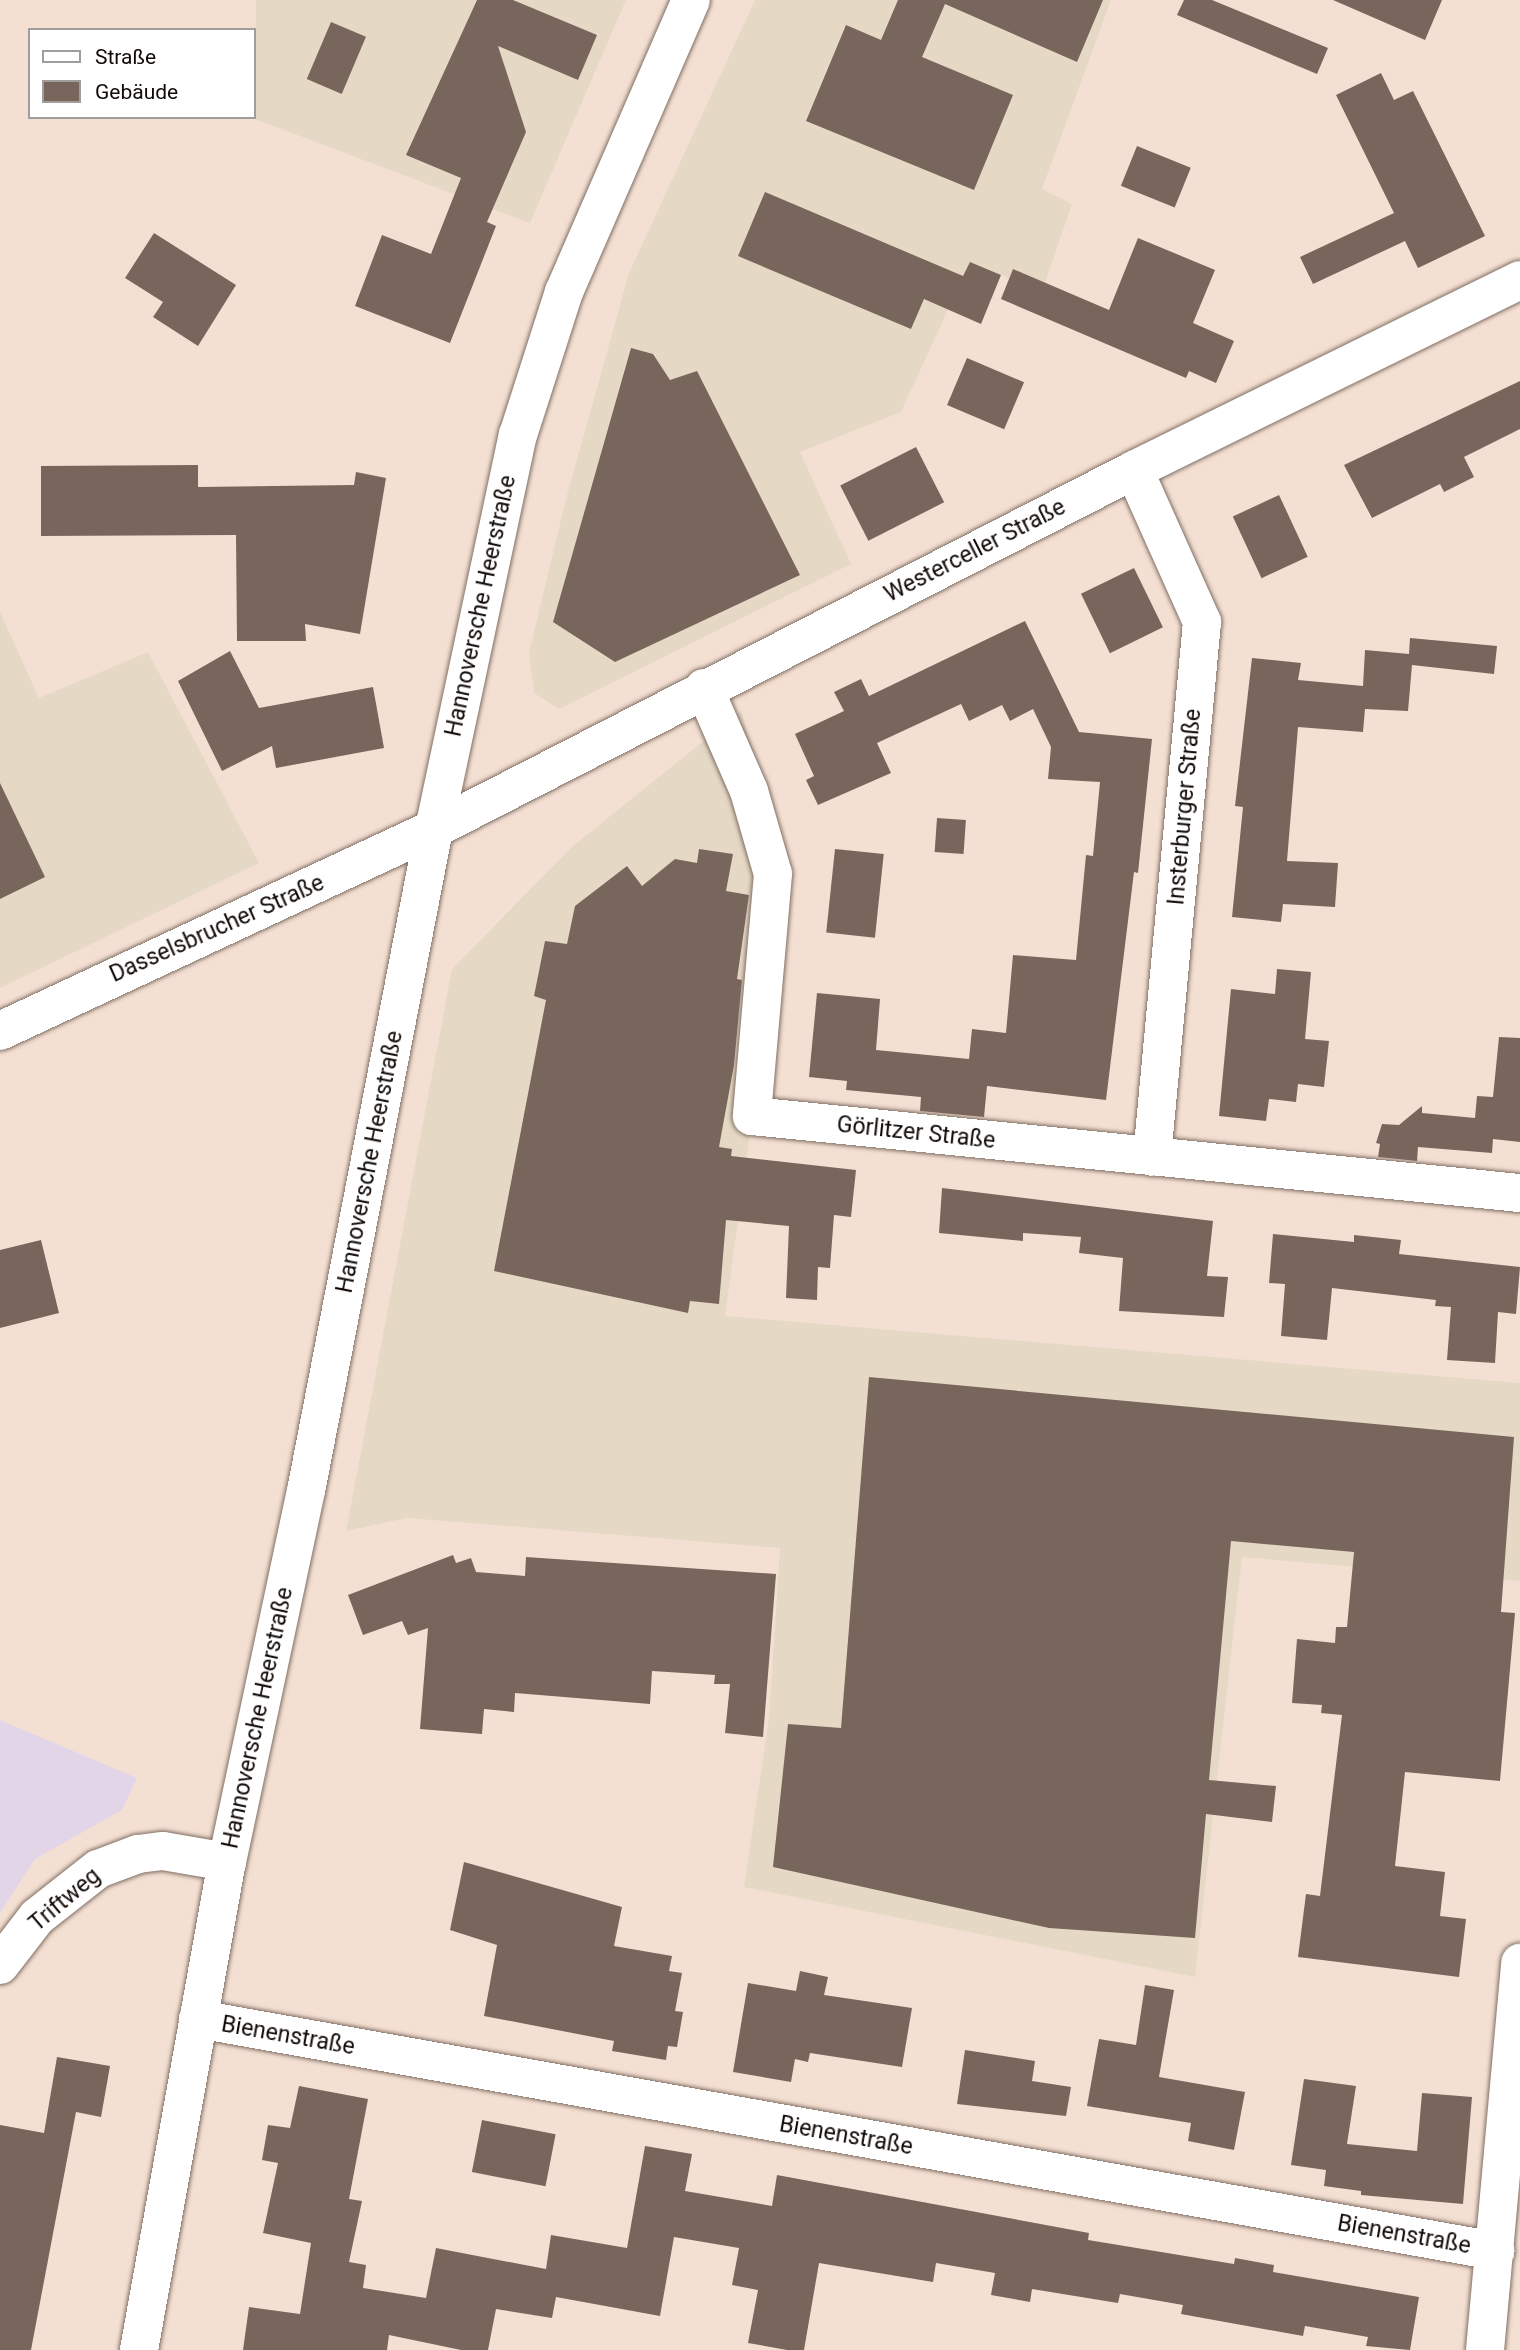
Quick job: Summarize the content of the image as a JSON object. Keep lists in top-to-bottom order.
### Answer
{
  "streets": {
    "street": [
      "Westerceller Straße",
      "Hannoversche Heerstraße",
      "Insterburger Straße",
      "Dasselsbrucher Straße",
      "Görlitzer Straße",
      "Triftweg",
      "Bienenstraße"
    ]
  },
  "crossings": [
    ["Westerceller Straße", "Hannoversche Heerstraße"],
    ["Westerceller Straße", "Insterburger Straße"],
    ["Westerceller Straße", "Dasselsbrucher Straße"],
    ["Westerceller Straße", "Görlitzer Straße"],
    ["Hannoversche Heerstraße", "Dasselsbrucher Straße"],
    ["Hannoversche Heerstraße", "Triftweg"],
    ["Hannoversche Heerstraße", "Bienenstraße"],
    ["Insterburger Straße", "Görlitzer Straße"]
  ],
  "legend": ["Straße", "Gebäude"]
}
